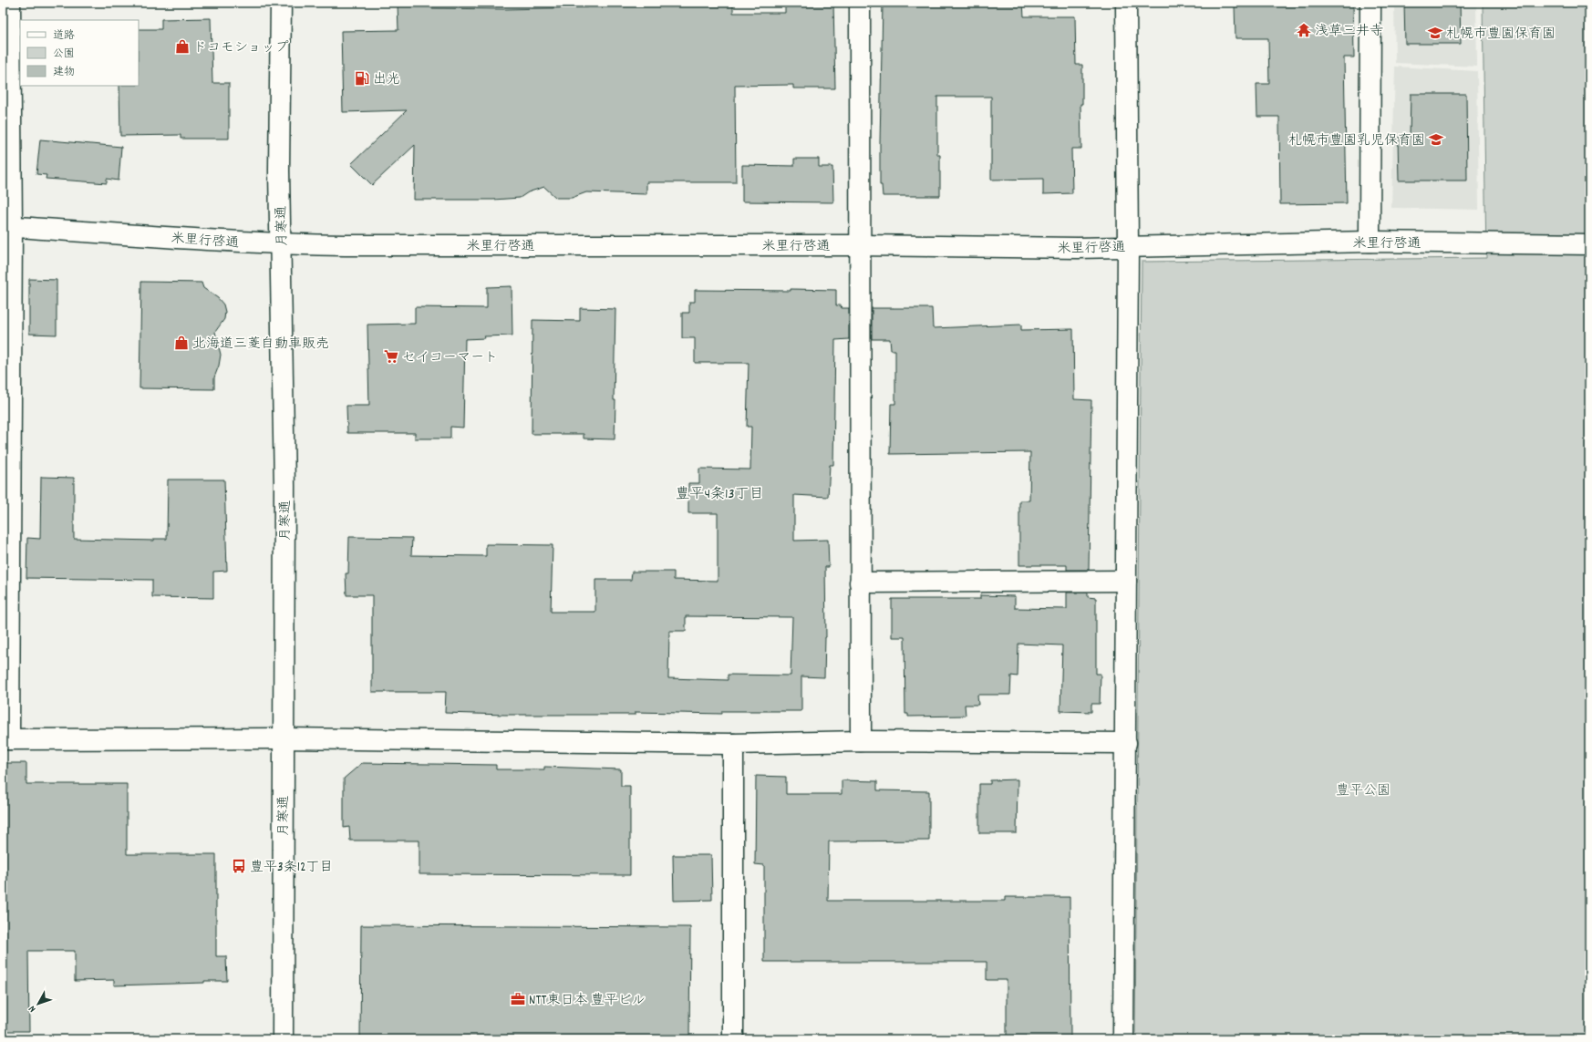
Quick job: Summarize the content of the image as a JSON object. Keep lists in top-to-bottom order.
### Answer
{
  "streets": {
    "main road": ["月寒通", "米里行啓通"]
  },
  "crossings": [
    ["月寒通", "米里行啓通"]
  ],
  "districts": ["豊平4条13丁目"],
  "parks": ["豊平公園"],
  "places": {
    "temple": ["浅草三井寺"],
    "school or university": ["札幌市豊園保育園", "札幌市豊園乳児保育園"],
    "shop": ["ドコモショップ", "北海道三菱自動車販売"],
    "fuel station": ["出光"],
    "supermarket": ["セイコーマート"],
    "bus stop": ["豊平3条12丁目"],
    "office": ["NTT東日本 豊平ビル"]
  },
  "legend": ["道路", "公園", "建物"],
  "north": "bottom left"
}
